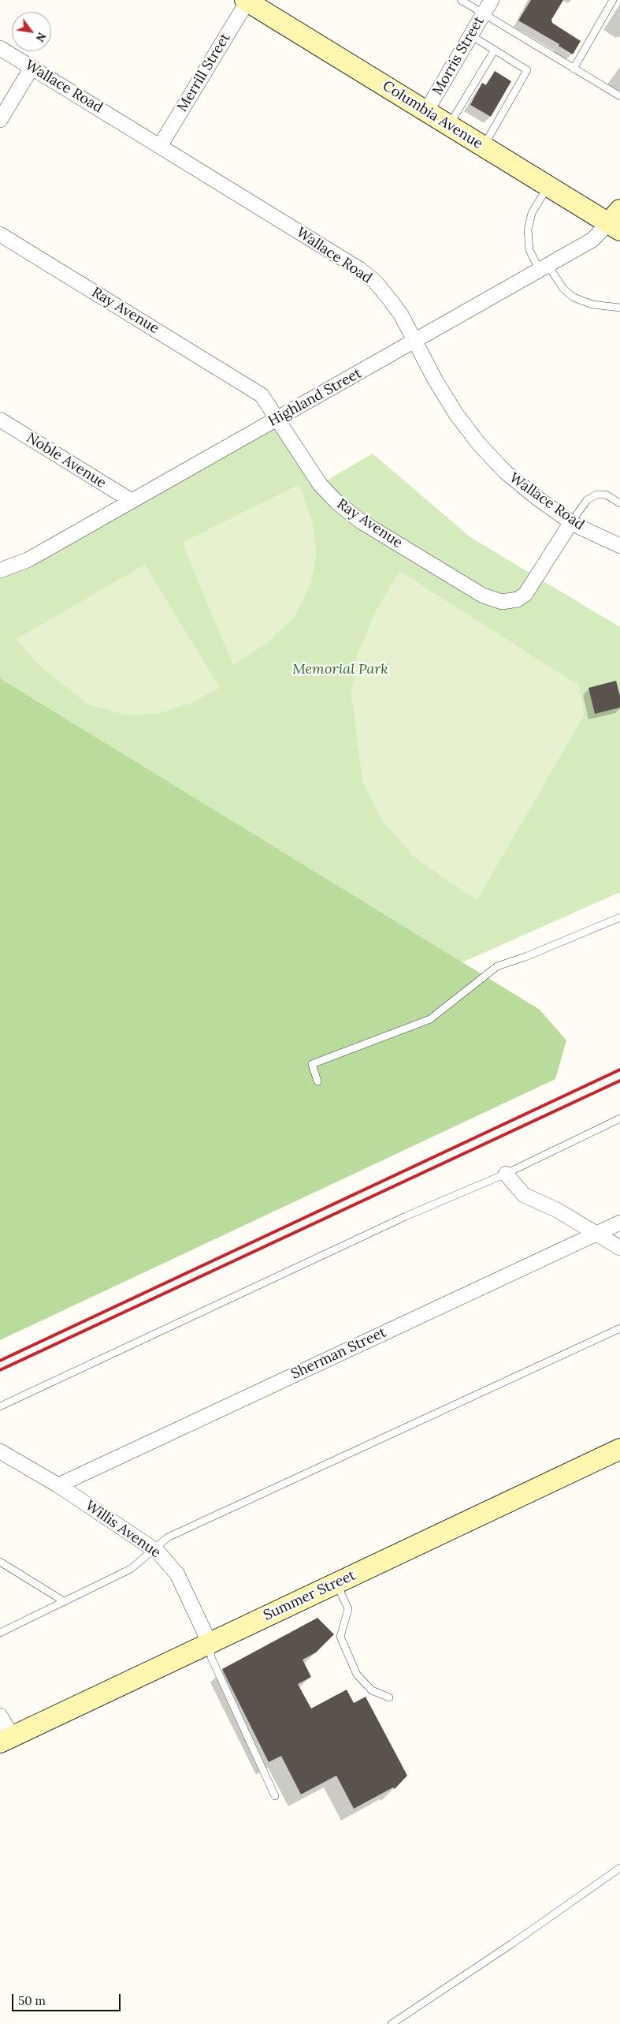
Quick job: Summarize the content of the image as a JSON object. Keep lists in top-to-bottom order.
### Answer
{
  "streets": {
    "street": [
      "Morris Street",
      "Merrill Street",
      "Wallace Road",
      "Columbia Avenue",
      "Ray Avenue",
      "Highland Street",
      "Noble Avenue",
      "Sherman Street",
      "Willis Avenue",
      "Summer Street"
    ]
  },
  "crossings": [
    ["Morris Street", "Columbia Avenue"],
    ["Merrill Street", "Wallace Road"],
    ["Merrill Street", "Columbia Avenue"],
    ["Wallace Road", "Ray Avenue"],
    ["Wallace Road", "Highland Street"],
    ["Columbia Avenue", "Highland Street"],
    ["Ray Avenue", "Highland Street"],
    ["Highland Street", "Noble Avenue"],
    ["Sherman Street", "Willis Avenue"],
    ["Willis Avenue", "Summer Street"]
  ],
  "parks": ["Memorial Park"],
  "scale_bar": "50 m",
  "north": "bottom right"
}
